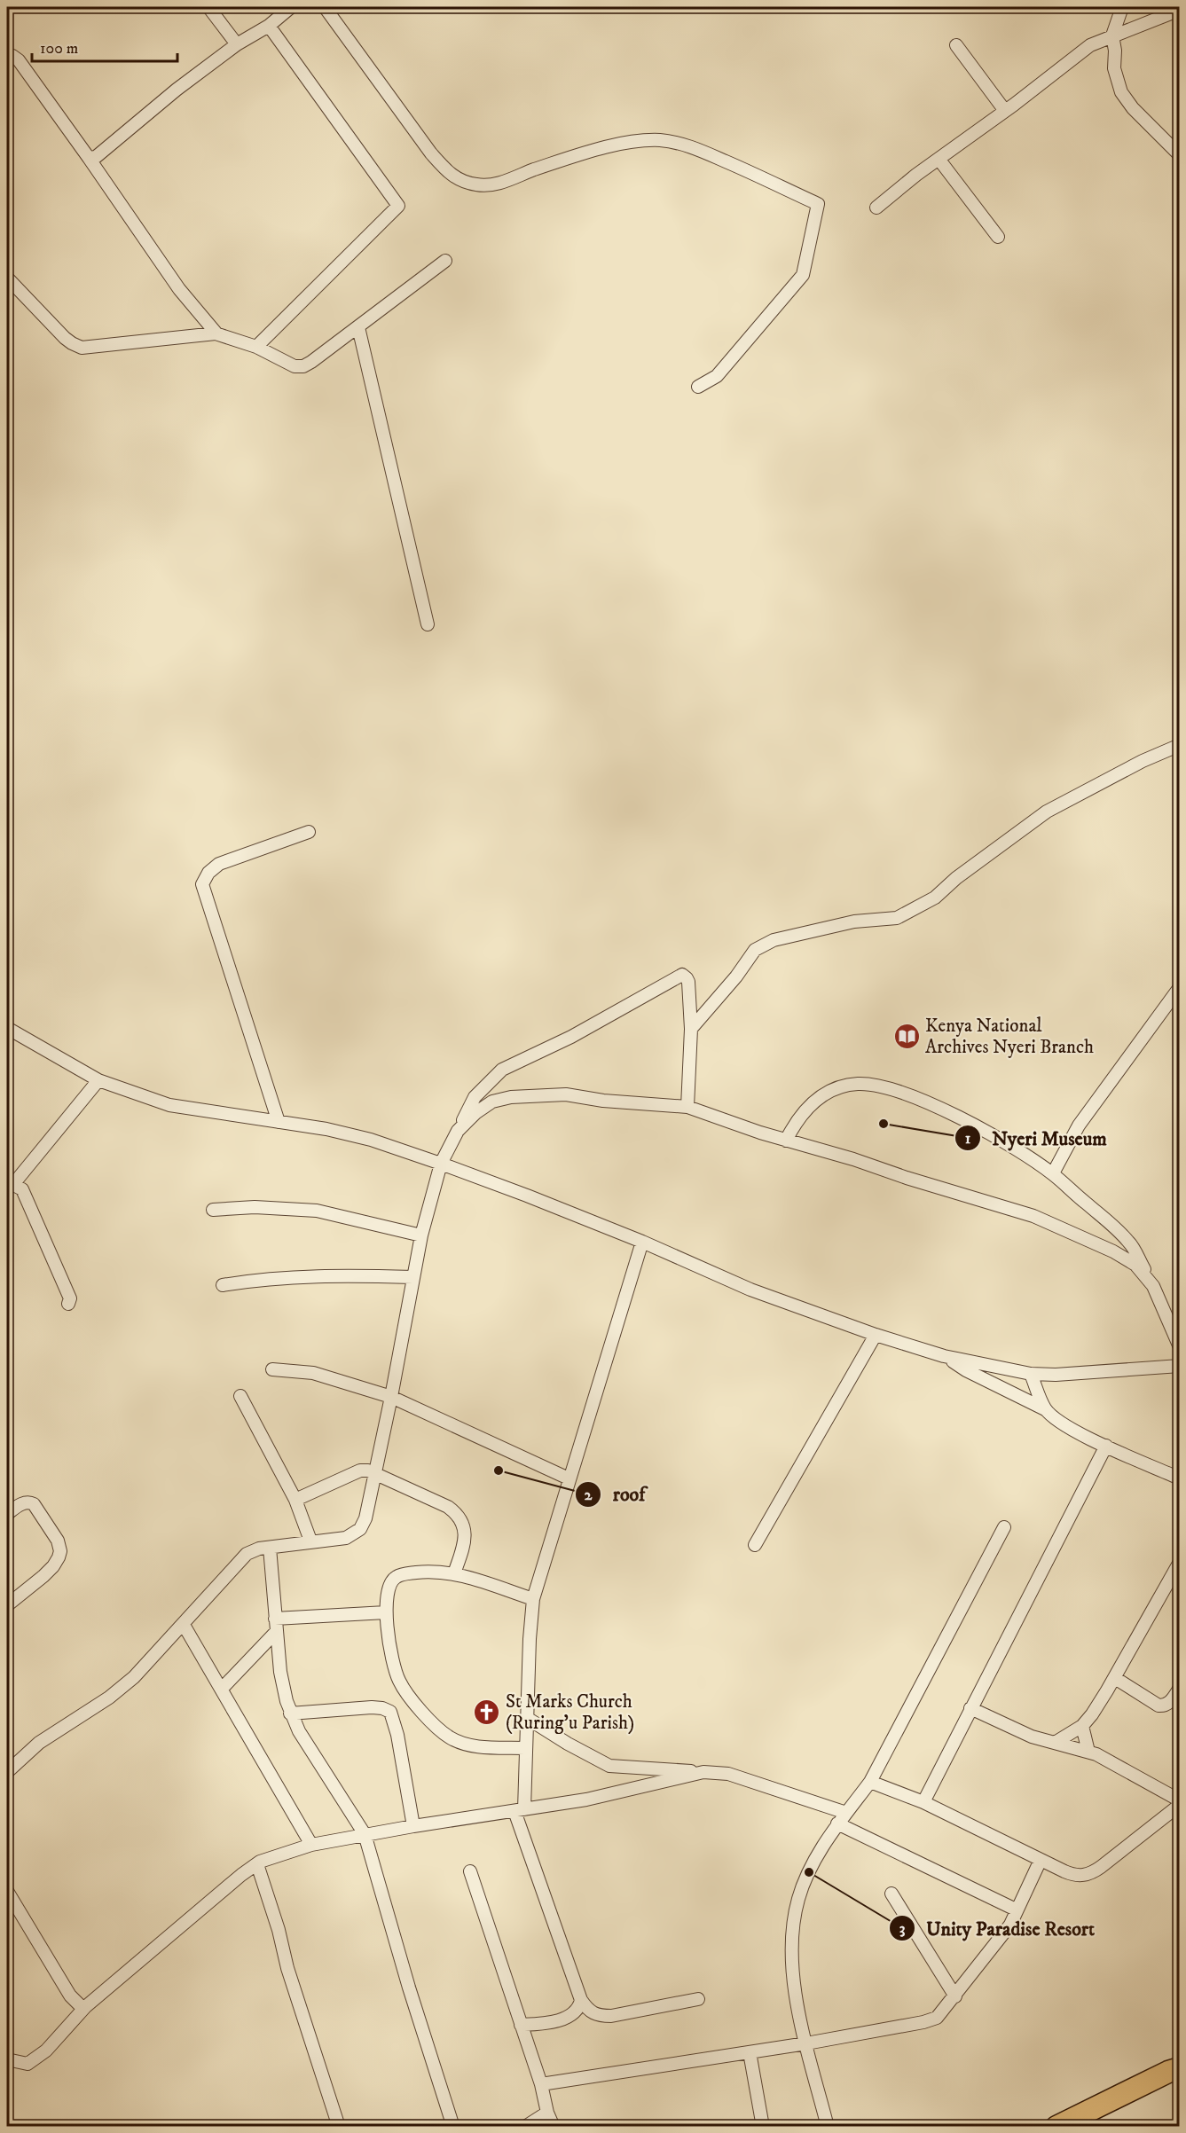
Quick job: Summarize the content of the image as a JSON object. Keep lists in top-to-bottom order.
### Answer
{
  "places": {
    "library": ["Kenya National Archives Nyeri Branch"],
    "other": ["Nyeri Museum", "roof", "Unity Paradise Resort"],
    "church": ["St Marks Church (Ruring'u Parish)"]
  },
  "scale_bar": "100 m"
}
